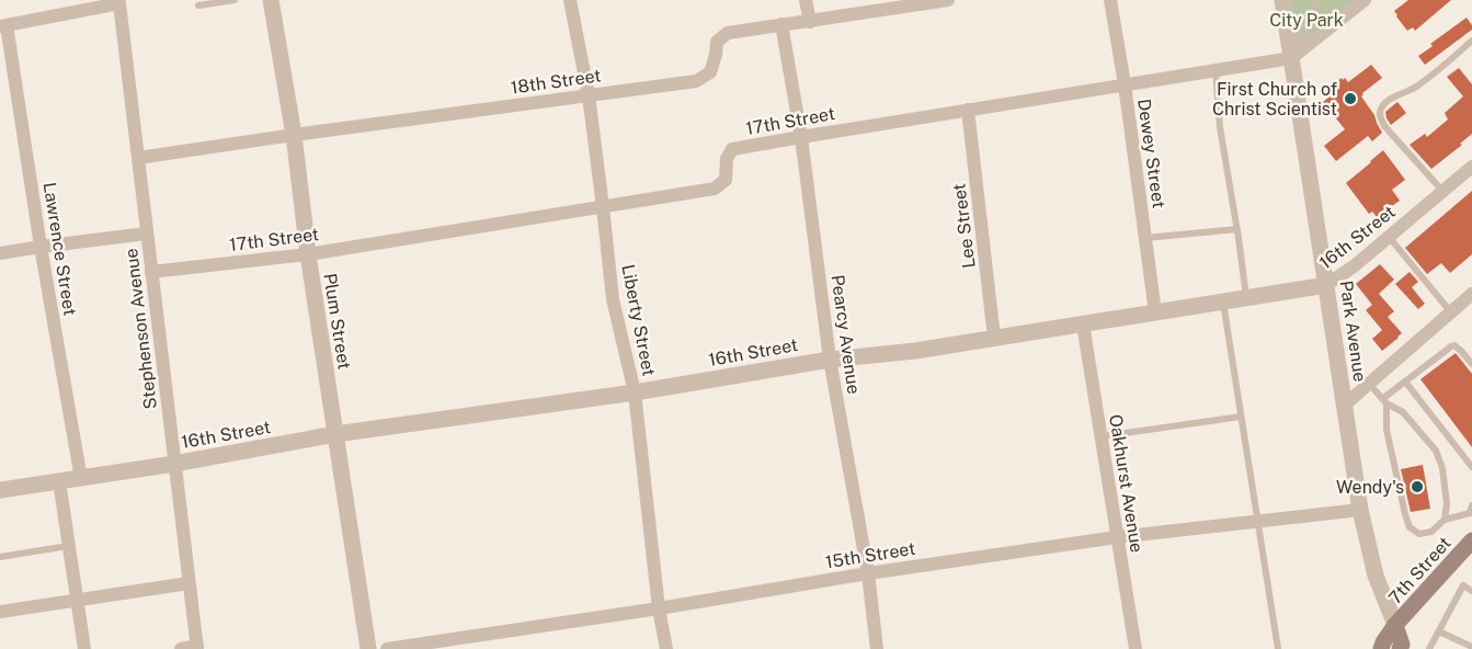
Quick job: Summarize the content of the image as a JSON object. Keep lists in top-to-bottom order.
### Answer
{
  "streets": {
    "main road": ["7th Street"],
    "street": [
      "18th Street",
      "17th Street",
      "Dewey Street",
      "Lee Street",
      "16th Street",
      "Lawrence Street",
      "Liberty Street",
      "Plum Street",
      "Stephenson Avenue",
      "Park Avenue",
      "Pearcy Avenue",
      "Oakhurst Avenue",
      "15th Street"
    ]
  },
  "crossings": [
    ["18th Street", "Liberty Street"],
    ["18th Street", "Plum Street"],
    ["18th Street", "Stephenson Avenue"],
    ["18th Street", "Pearcy Avenue"],
    ["17th Street", "Dewey Street"],
    ["17th Street", "Lee Street"],
    ["17th Street", "Liberty Street"],
    ["17th Street", "Plum Street"],
    ["17th Street", "Stephenson Avenue"],
    ["17th Street", "Park Avenue"],
    ["17th Street", "Pearcy Avenue"],
    ["Dewey Street", "16th Street"],
    ["Lee Street", "16th Street"],
    ["16th Street", "Lawrence Street"],
    ["16th Street", "Liberty Street"],
    ["16th Street", "Plum Street"],
    ["16th Street", "Stephenson Avenue"],
    ["16th Street", "Park Avenue"],
    ["16th Street", "Pearcy Avenue"],
    ["16th Street", "Oakhurst Avenue"],
    ["Lawrence Street", "Stephenson Avenue"],
    ["Liberty Street", "15th Street"],
    ["Park Avenue", "15th Street"],
    ["Park Avenue", "7th Street"],
    ["Pearcy Avenue", "15th Street"],
    ["Oakhurst Avenue", "15th Street"]
  ],
  "parks": ["City Park"],
  "places": ["First Church of Christ Scientist", "Wendy's"]
}
